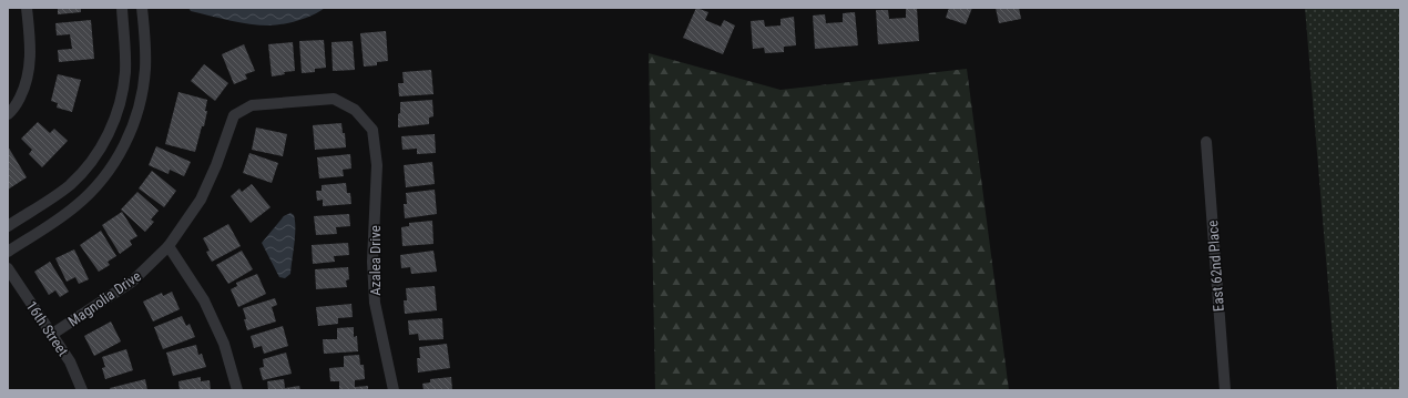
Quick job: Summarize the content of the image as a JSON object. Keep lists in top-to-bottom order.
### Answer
{
  "streets": {
    "street": [
      "Azalea Drive",
      "East 62nd Place",
      "Magnolia Drive",
      "16th Street"
    ]
  },
  "crossings": [
    ["Azalea Drive", "Magnolia Drive"],
    ["Magnolia Drive", "16th Street"]
  ]
}
